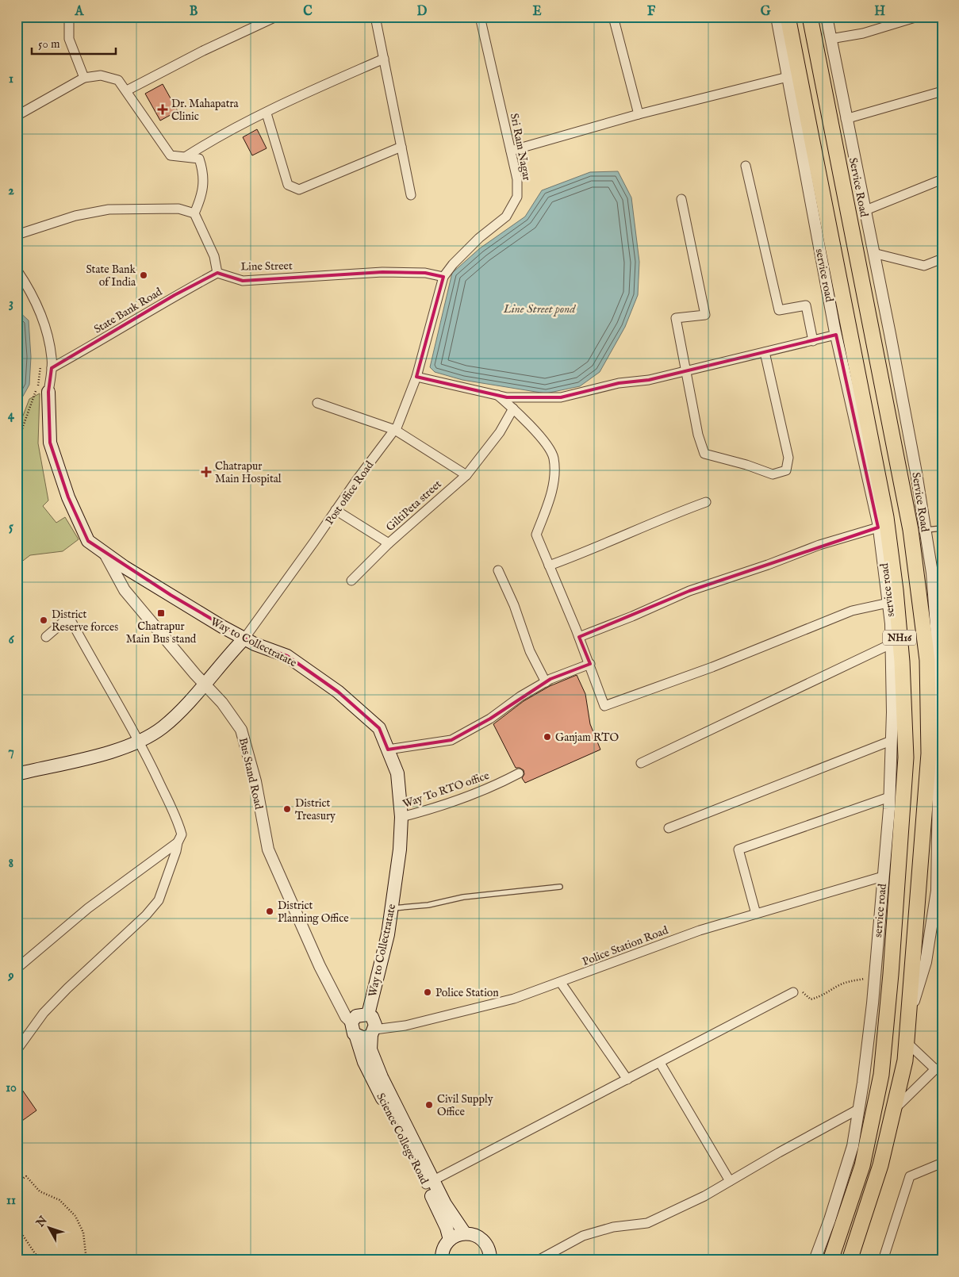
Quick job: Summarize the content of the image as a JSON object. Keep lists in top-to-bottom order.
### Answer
{
  "streets": {
    "highway": ["NH16"],
    "main road": ["Post office Road", "Way to Collectratate", "Science College Road"],
    "street": [
      "Sri Ram Nagar",
      "Service Road",
      "Line Street",
      "service road",
      "State Bank Road",
      "GiltiPeta street",
      "Bus Stand Road",
      "Way To RTO office",
      "Police Station Road"
    ]
  },
  "crossings": [
    ["Sri Ram Nagar", "Line Street"],
    ["Sri Ram Nagar", "Post office Road"],
    ["Service Road", "NH16"],
    ["Line Street", "State Bank Road"],
    ["Line Street", "Post office Road"],
    ["service road", "Police Station Road"],
    ["Post office Road", "GiltiPeta street"],
    ["Post office Road", "Way to Collectratate"],
    ["Post office Road", "Bus Stand Road"],
    ["Way to Collectratate", "Bus Stand Road"],
    ["Way to Collectratate", "Way To RTO office"],
    ["Way to Collectratate", "Police Station Road"],
    ["Way to Collectratate", "Science College Road"],
    ["Bus Stand Road", "Police Station Road"],
    ["Bus Stand Road", "Science College Road"],
    ["Police Station Road", "Science College Road"]
  ],
  "water": ["Line Street pond"],
  "places": {
    "health": ["Dr. Mahapatra Clinic", "Chatrapur Main Hospital"],
    "other": [
      "State Bank of India",
      "District Reserve forces",
      "Ganjam RTO",
      "District Treasury",
      "District Planning Office",
      "Police Station",
      "Civil Supply Office"
    ],
    "transit": ["Chatrapur Main Bus stand"]
  },
  "scale_bar": "50 m",
  "north": "top left",
  "grid": {
    "columns": [
      "A",
      "B",
      "C",
      "D",
      "E",
      "F",
      "G",
      "H"
    ],
    "rows": [
      "1",
      "2",
      "3",
      "4",
      "5",
      "6",
      "7",
      "8",
      "9",
      "10",
      "11"
    ]
  }
}
